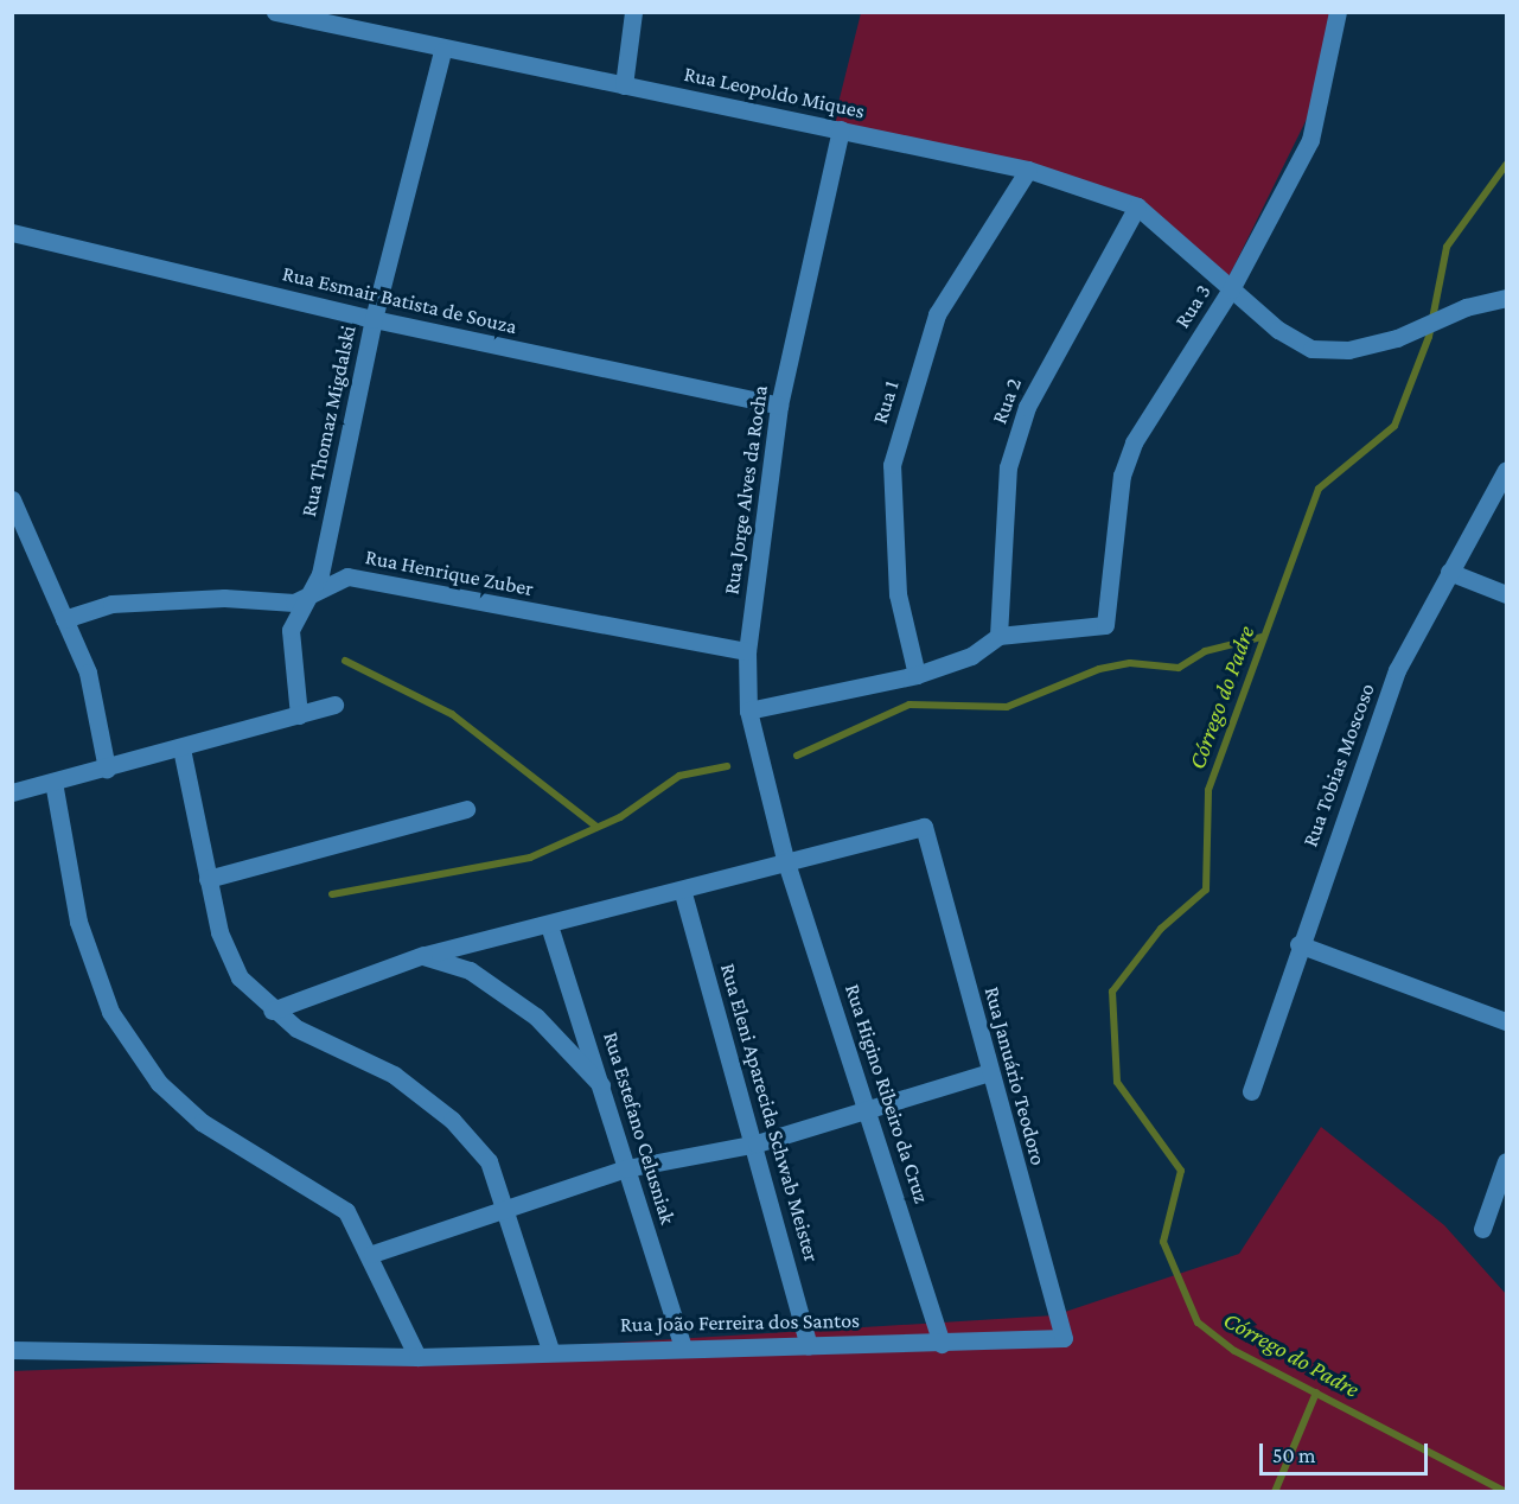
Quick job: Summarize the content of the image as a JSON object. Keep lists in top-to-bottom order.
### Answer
{
  "streets": {
    "street": [
      "Rua Leopoldo Miques",
      "Rua Esmair Batista de Souza",
      "Rua 3",
      "Rua 2",
      "Rua 1",
      "Rua Thomaz Migdalski",
      "Rua Jorge Alves da Rocha",
      "Rua Henrique Zuber",
      "Rua Tobias Moscoso",
      "Rua Januário Teodoro",
      "Rua Higino Ribeiro da Cruz",
      "Rua Eleni Aparecida Schwab Meister",
      "Rua Estefano Celusniak",
      "Rua João Ferreira dos Santos"
    ]
  },
  "crossings": [
    ["Rua Leopoldo Miques", "Rua 3"],
    ["Rua Leopoldo Miques", "Rua 2"],
    ["Rua Leopoldo Miques", "Rua 1"],
    ["Rua Leopoldo Miques", "Rua Thomaz Migdalski"],
    ["Rua Leopoldo Miques", "Rua Jorge Alves da Rocha"],
    ["Rua Esmair Batista de Souza", "Rua Thomaz Migdalski"],
    ["Rua Esmair Batista de Souza", "Rua Jorge Alves da Rocha"],
    ["Rua 3", "Rua 2"],
    ["Rua Thomaz Migdalski", "Rua Henrique Zuber"],
    ["Rua Jorge Alves da Rocha", "Rua Henrique Zuber"],
    ["Rua Jorge Alves da Rocha", "Rua Januário Teodoro"],
    ["Rua Jorge Alves da Rocha", "Rua Higino Ribeiro da Cruz"],
    ["Rua Januário Teodoro", "Rua Higino Ribeiro da Cruz"],
    ["Rua Januário Teodoro", "Rua João Ferreira dos Santos"],
    ["Rua Higino Ribeiro da Cruz", "Rua João Ferreira dos Santos"],
    ["Rua Eleni Aparecida Schwab Meister", "Rua João Ferreira dos Santos"],
    ["Rua Estefano Celusniak", "Rua João Ferreira dos Santos"]
  ],
  "water": ["Córrego do Padre"],
  "scale_bar": "50 m"
}
